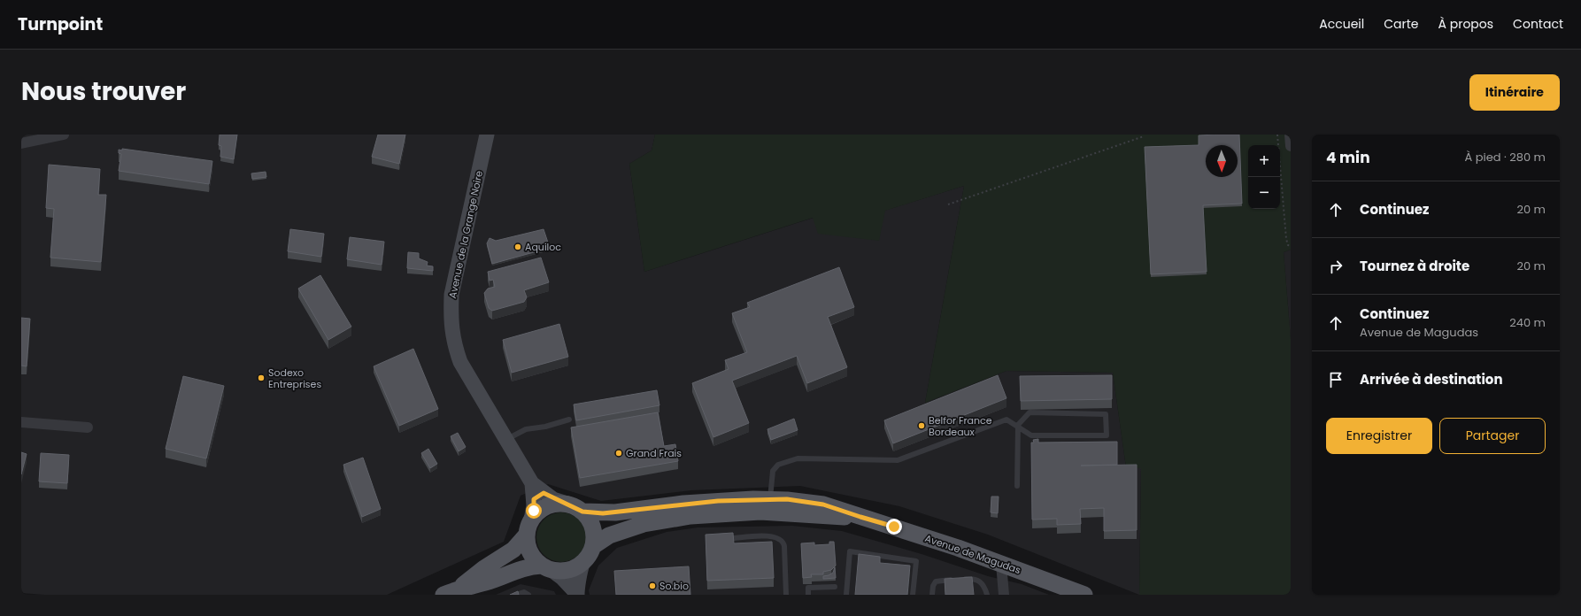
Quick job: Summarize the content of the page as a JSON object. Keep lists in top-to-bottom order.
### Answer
{
  "streets": {
    "main road": ["Avenue de Magudas"],
    "street": ["Avenue de la Grange Noire"]
  },
  "crossings": [
    ["Avenue de la Grange Noire", "Avenue de Magudas"]
  ],
  "places": [
    "Aquiloc",
    "Sodexo Entreprises",
    "Belfor France Bordeaux",
    "Grand Frais",
    "So.bio"
  ],
  "north": "bottom",
  "page": {
    "header": "Turnpoint",
    "nav": [
      "Accueil",
      "Carte",
      "À propos",
      "Contact"
    ],
    "title": "Nous trouver",
    "buttons": [
      "Itinéraire",
      ["Enregistrer", "Partager"]
    ],
    "heading": ["4 min", "À pied · 280 m"],
    "map_buttons": ["+", "−"],
    "list": [
      ["Continuez", "20 m"],
      ["Tournez à droite", "20 m"],
      ["Continuez", "Avenue de Magudas", "240 m"],
      "Arrivée à destination"
    ]
  }
}
